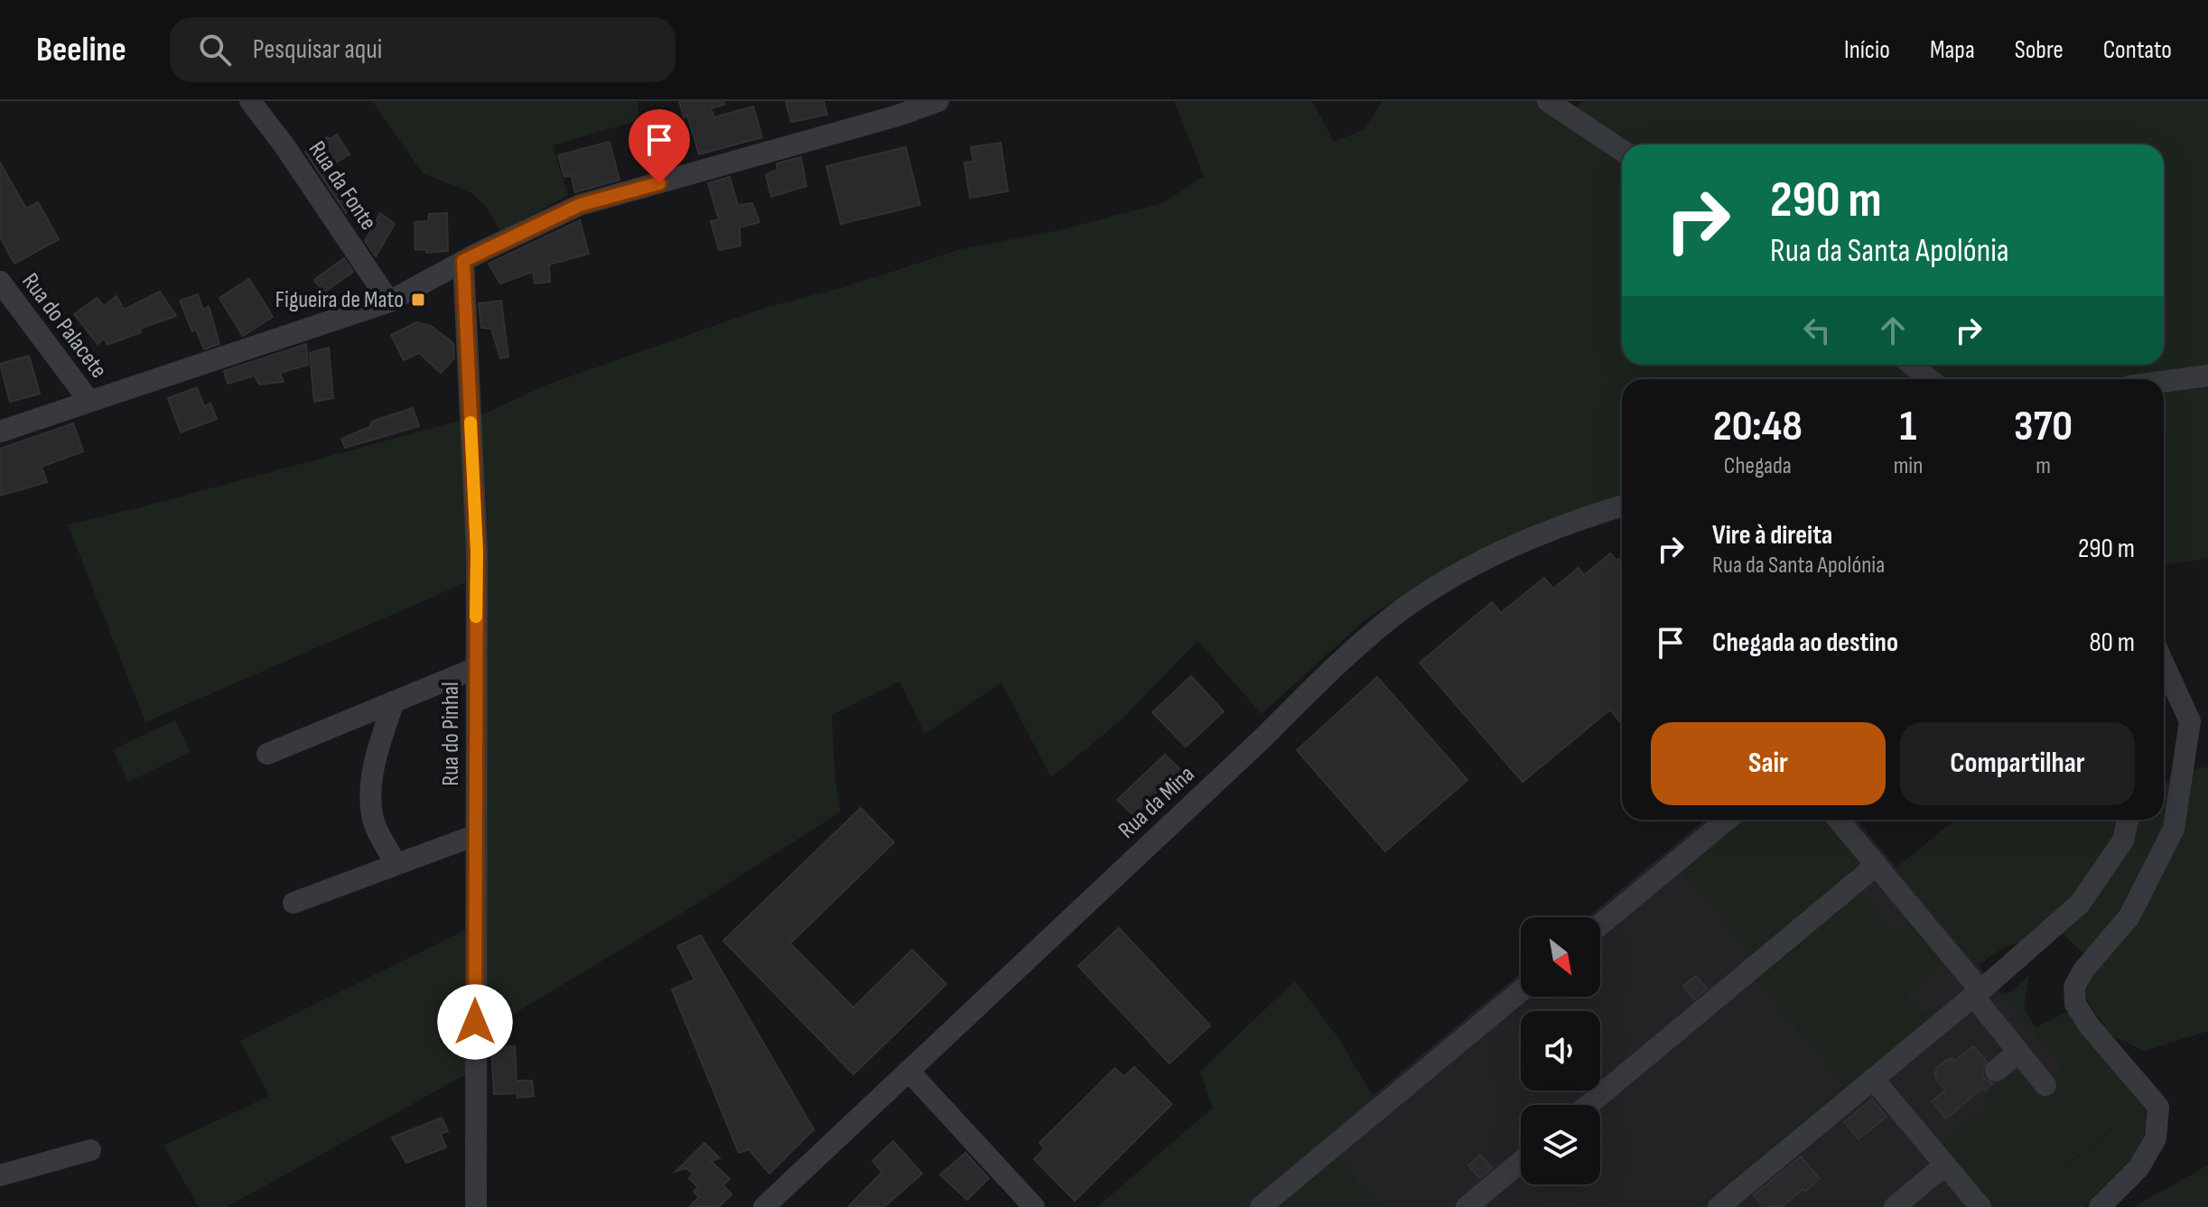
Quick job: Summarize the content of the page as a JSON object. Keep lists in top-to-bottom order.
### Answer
{
  "streets": {
    "street": [
      "Rua da Fonte",
      "Rua do Palacete",
      "Rua do Pinhal",
      "Rua da Mina"
    ]
  },
  "places": {
    "transit": ["Figueira de Mato"]
  },
  "north": "bottom right",
  "page": {
    "header": "Beeline",
    "search": "Pesquisar aqui",
    "nav": [
      "Início",
      "Mapa",
      "Sobre",
      "Contato"
    ],
    "turn": ["290 m", "Rua da Santa Apolónia"],
    "eta": [
      "20:48",
      "Chegada",
      "1",
      "min",
      "370",
      "m"
    ],
    "list": [
      {
        "name": "Vire à direita",
        "note": "Rua da Santa Apolónia",
        "value": "290 m"
      },
      {
        "name": "Chegada ao destino",
        "value": "80 m"
      }
    ],
    "buttons": ["Sair", "Compartilhar"]
  }
}
